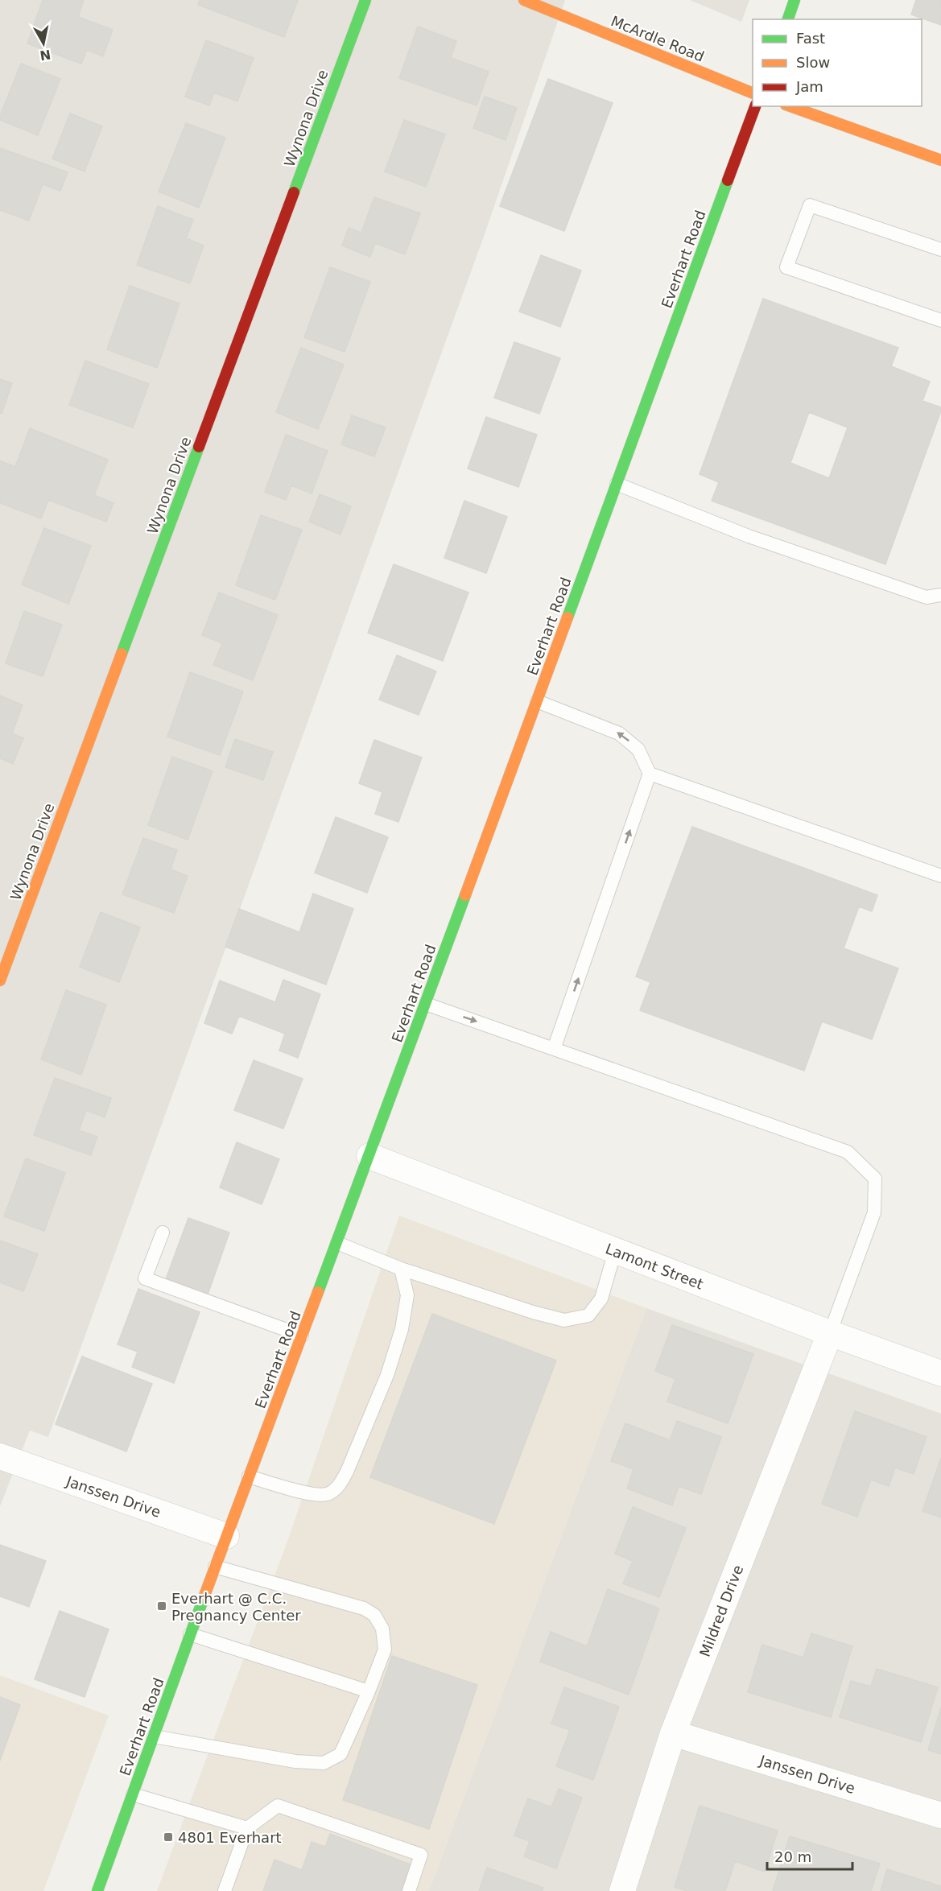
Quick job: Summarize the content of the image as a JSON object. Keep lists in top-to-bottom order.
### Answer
{
  "streets": {
    "main road": ["McArdle Road", "Wynona Drive", "Everhart Road"],
    "street": ["Lamont Street", "Janssen Drive", "Mildred Drive"]
  },
  "crossings": [
    ["Everhart Road", "Lamont Street"],
    ["Everhart Road", "Janssen Drive"],
    ["Lamont Street", "Mildred Drive"],
    ["Janssen Drive", "Mildred Drive"]
  ],
  "places": {
    "transit": ["Everhart @ C.C. Pregnancy Center", "4801 Everhart"]
  },
  "legend": ["Fast", "Slow", "Jam"],
  "scale_bar": "20 m",
  "north": "bottom"
}
